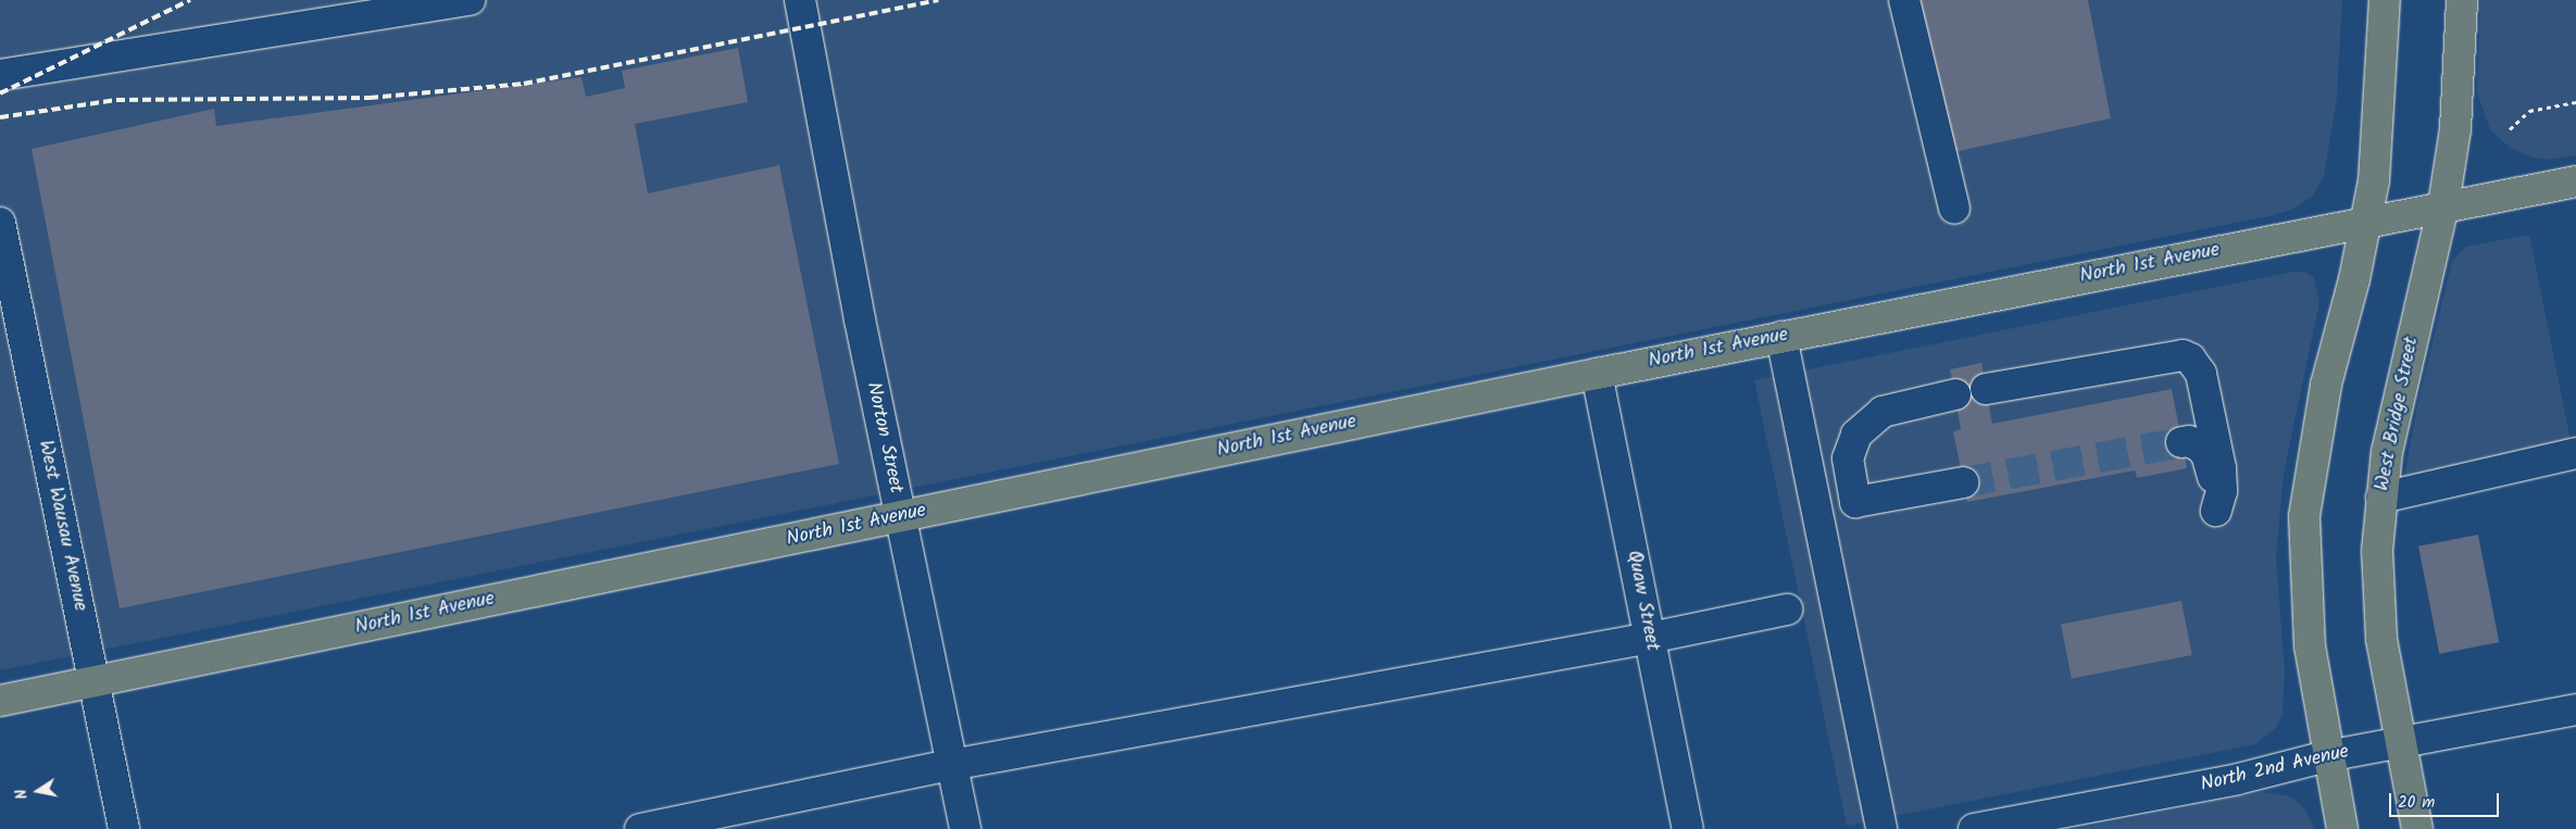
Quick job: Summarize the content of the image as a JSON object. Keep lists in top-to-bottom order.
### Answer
{
  "streets": {
    "main road": ["North 1st Avenue", "West Bridge Street"],
    "street": [
      "Norton Street",
      "West Wausau Avenue",
      "Quaw Street",
      "North 2nd Avenue"
    ]
  },
  "crossings": [
    ["North 1st Avenue", "West Bridge Street"],
    ["North 1st Avenue", "Norton Street"],
    ["North 1st Avenue", "West Wausau Avenue"],
    ["North 1st Avenue", "Quaw Street"],
    ["West Bridge Street", "North 2nd Avenue"]
  ],
  "scale_bar": "20 m",
  "north": "left"
}
